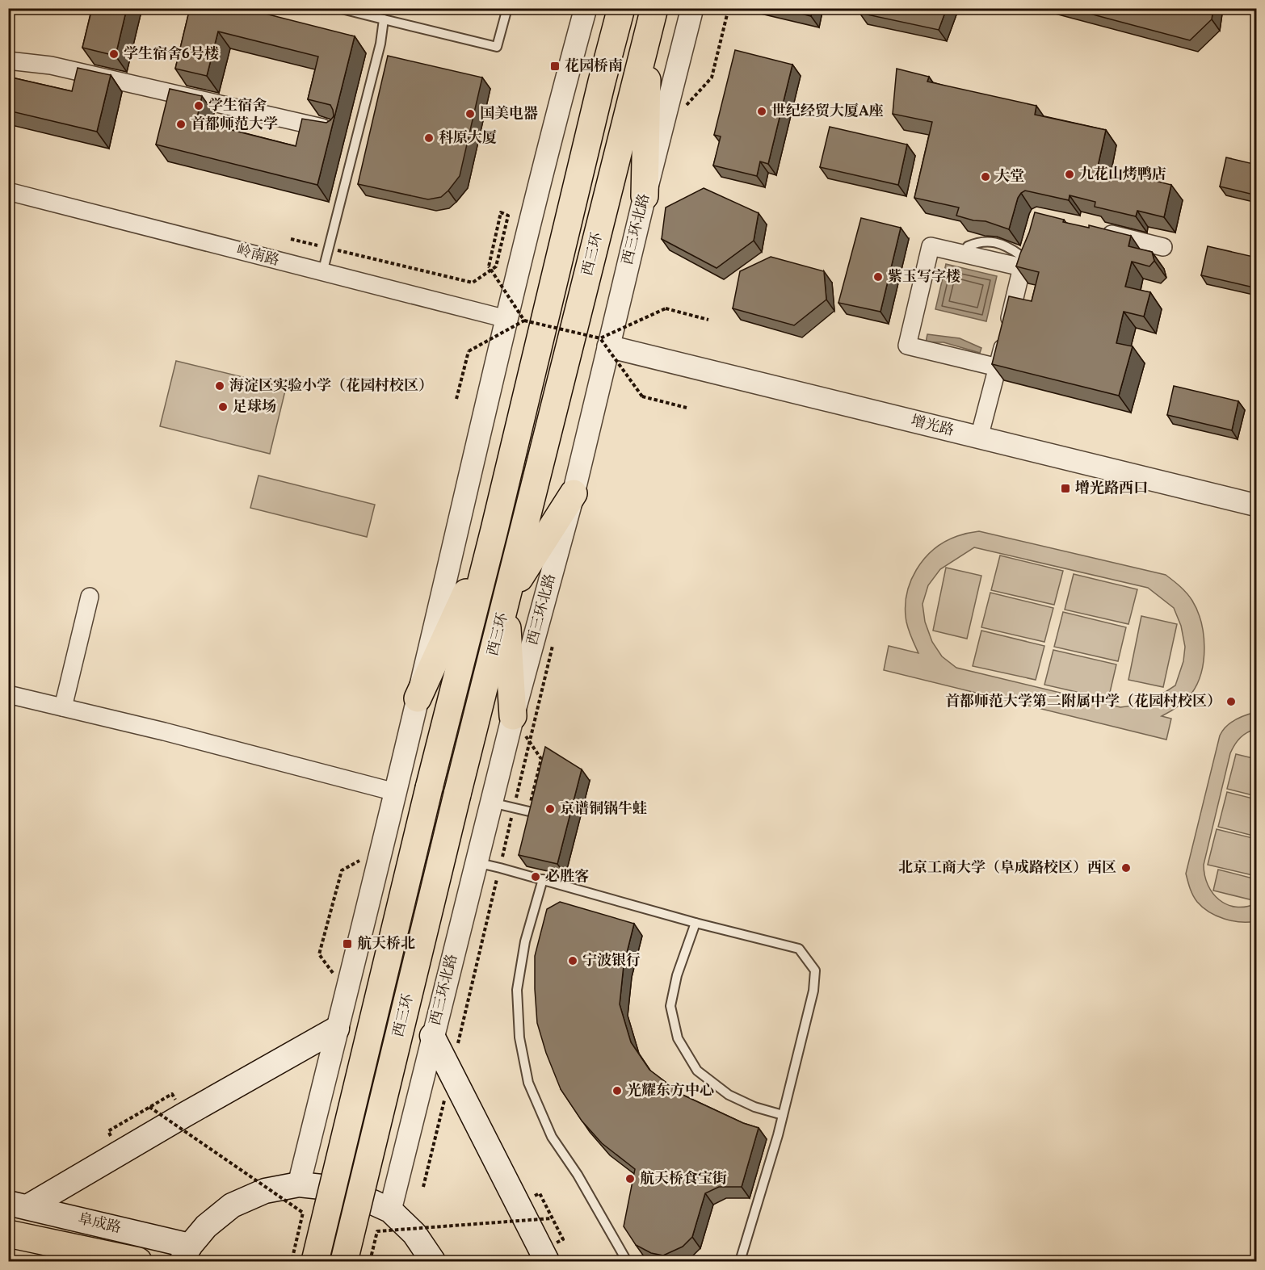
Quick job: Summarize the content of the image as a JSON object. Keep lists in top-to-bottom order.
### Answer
{
  "streets": {
    "highway": ["西三环", "阜成路"],
    "street": ["西三环北路", "岭南路", "增光路"]
  },
  "crossings": [
    ["西三环北路", "增光路"]
  ],
  "places": {
    "other": [
      "学生宿舍6号楼",
      "学生宿舍",
      "世纪经贸大厦A座",
      "国美电器",
      "首都师范大学",
      "科原大厦",
      "九花山烤鸭店",
      "大堂",
      "紫玉写字楼",
      "海淀区实验小学（花园村校区）",
      "足球场",
      "首都师范大学第二附属中学（花园村校区）",
      "京谱铜锅牛蛙",
      "北京工商大学（阜成路校区）西区",
      "必胜客",
      "宁波银行",
      "光耀东方中心",
      "航天桥食宝街"
    ],
    "transit": ["花园桥南", "增光路西口", "航天桥北"]
  }
}
